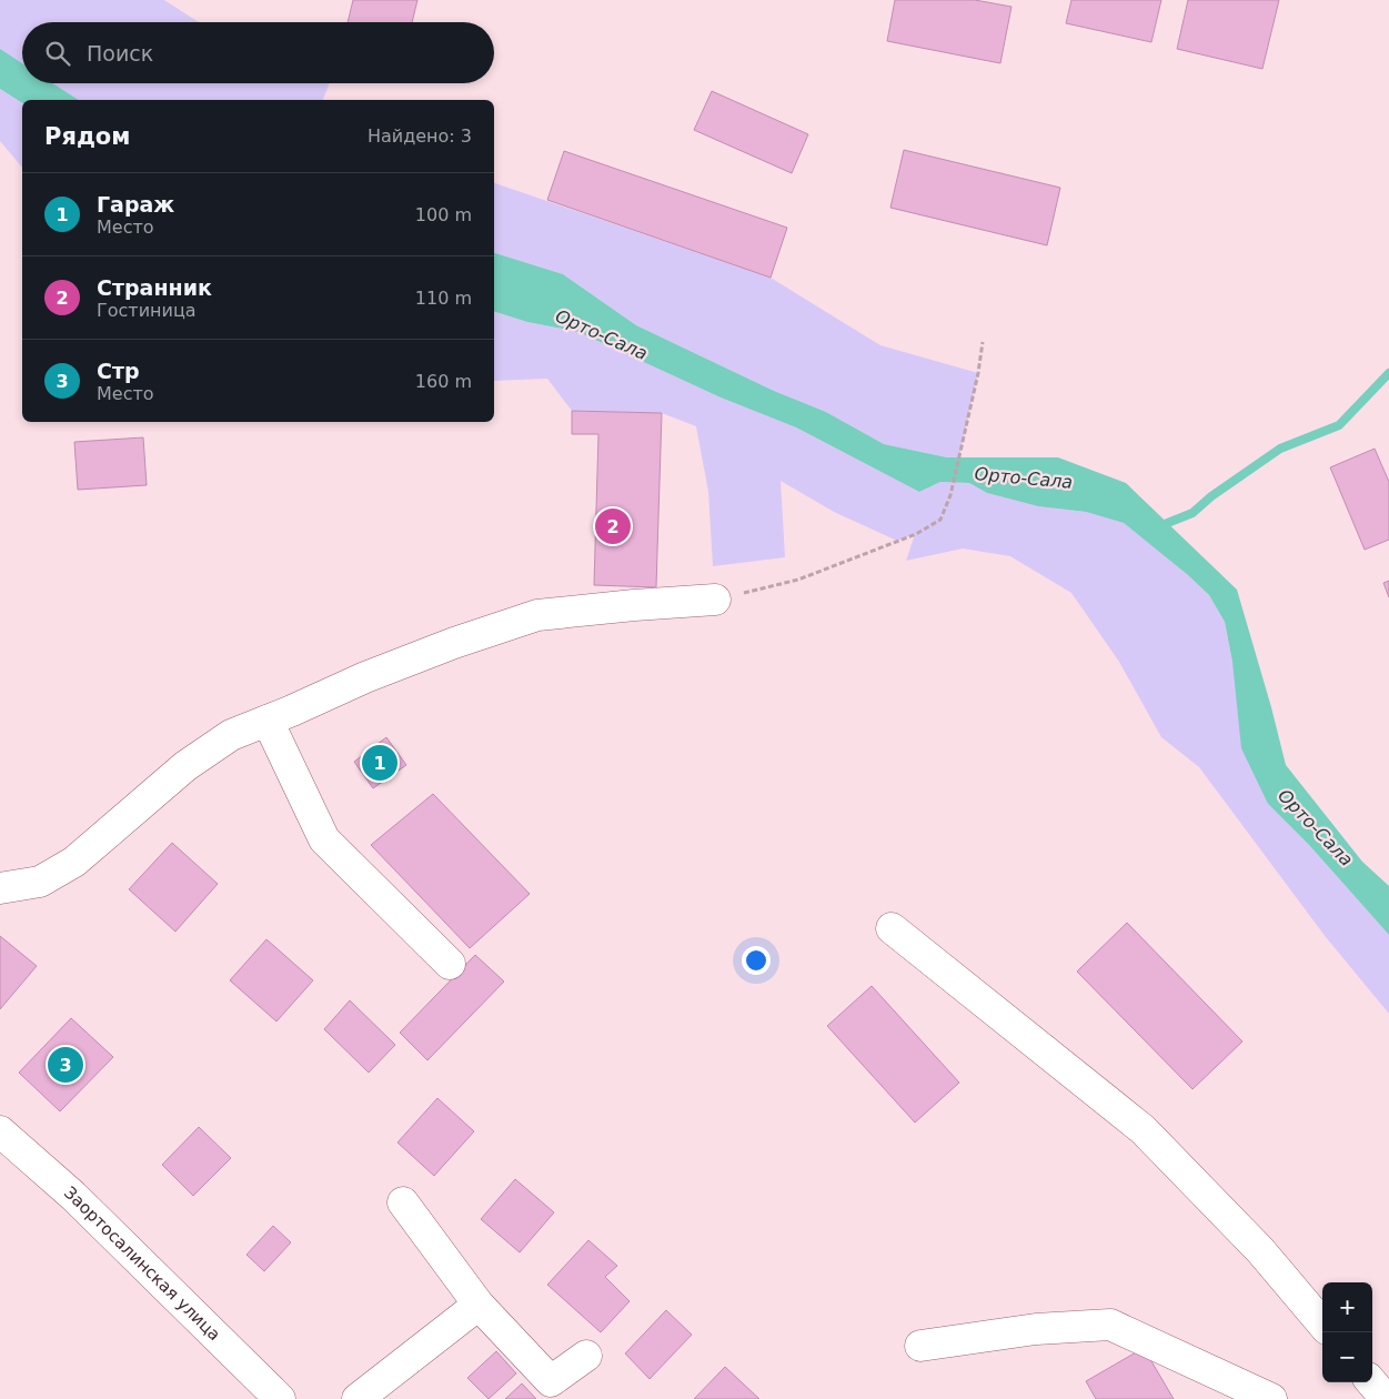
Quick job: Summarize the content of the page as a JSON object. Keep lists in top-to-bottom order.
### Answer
{
  "streets": {
    "street": ["Заортосалинская улица"]
  },
  "water": ["Орто-Сала"],
  "page": {
    "search": "Поиск",
    "heading": ["Рядом", "Найдено: 3"],
    "list": [
      {
        "mark": "1",
        "name": "Гараж",
        "note": "Место",
        "value": "100 m"
      },
      {
        "mark": "2",
        "name": "Странник",
        "note": "Гостиница",
        "value": "110 m"
      },
      {
        "mark": "3",
        "name": "Стр",
        "note": "Место",
        "value": "160 m"
      }
    ],
    "pins": ["2", "1", "3"],
    "map_buttons": ["+", "−"]
  }
}
